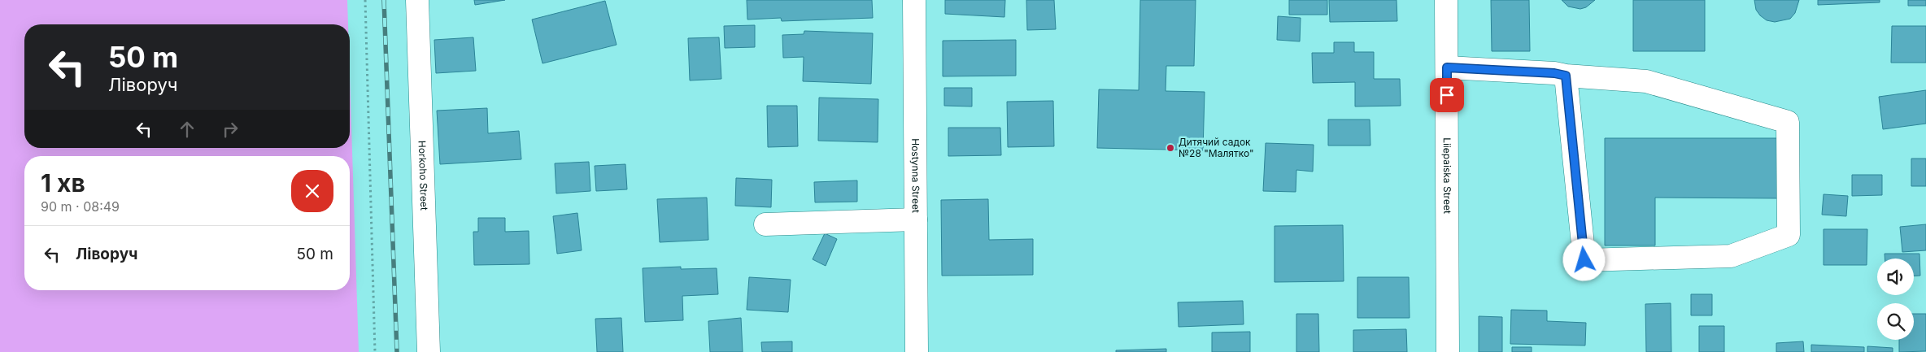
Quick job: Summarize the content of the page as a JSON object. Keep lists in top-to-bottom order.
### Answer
{
  "streets": {
    "street": ["Horkoho Street", "Hostynna Street", "Liiepaiska Street"]
  },
  "places": ["Дитячий садок №28 \"Малятко\""],
  "page": {
    "turn": ["50 m", "Ліворуч"],
    "heading": ["1 хв", "90 m · 08:49"],
    "list": [
      {
        "name": "Ліворуч",
        "value": "50 m"
      }
    ]
  }
}
